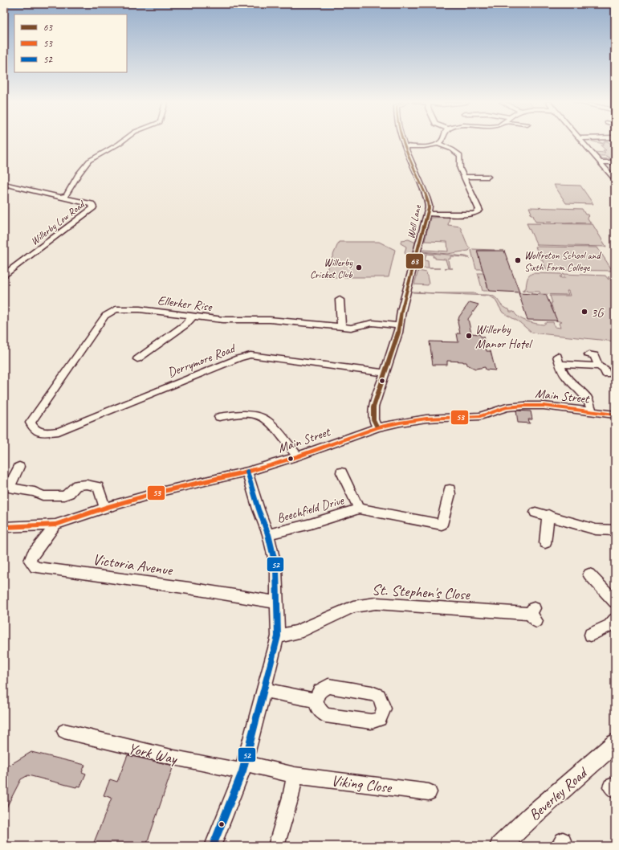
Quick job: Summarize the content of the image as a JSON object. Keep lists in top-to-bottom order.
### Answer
{
  "streets": {
    "main road": ["Beverley Road"],
    "street": [
      "Well Lane",
      "Willerby Low Road",
      "Ellerker Rise",
      "Derrymore Road",
      "Main Street",
      "Beechfield Drive",
      "Victoria Avenue",
      "St. Stephen's Close",
      "York Way",
      "Viking Close"
    ]
  },
  "crossings": [
    ["Well Lane", "Ellerker Rise"],
    ["Well Lane", "Derrymore Road"],
    ["Well Lane", "Main Street"],
    ["Ellerker Rise", "Derrymore Road"],
    ["Main Street", "Victoria Avenue"],
    ["York Way", "Viking Close"]
  ],
  "places": [
    "Wolfreton School and Sixth Form College",
    "Willerby Cricket Club",
    "3G",
    "Willerby Manor Hotel"
  ],
  "lines": ["transit line 63", "transit line 53", "transit line 52"],
  "legend": ["63", "53", "52"]
}
